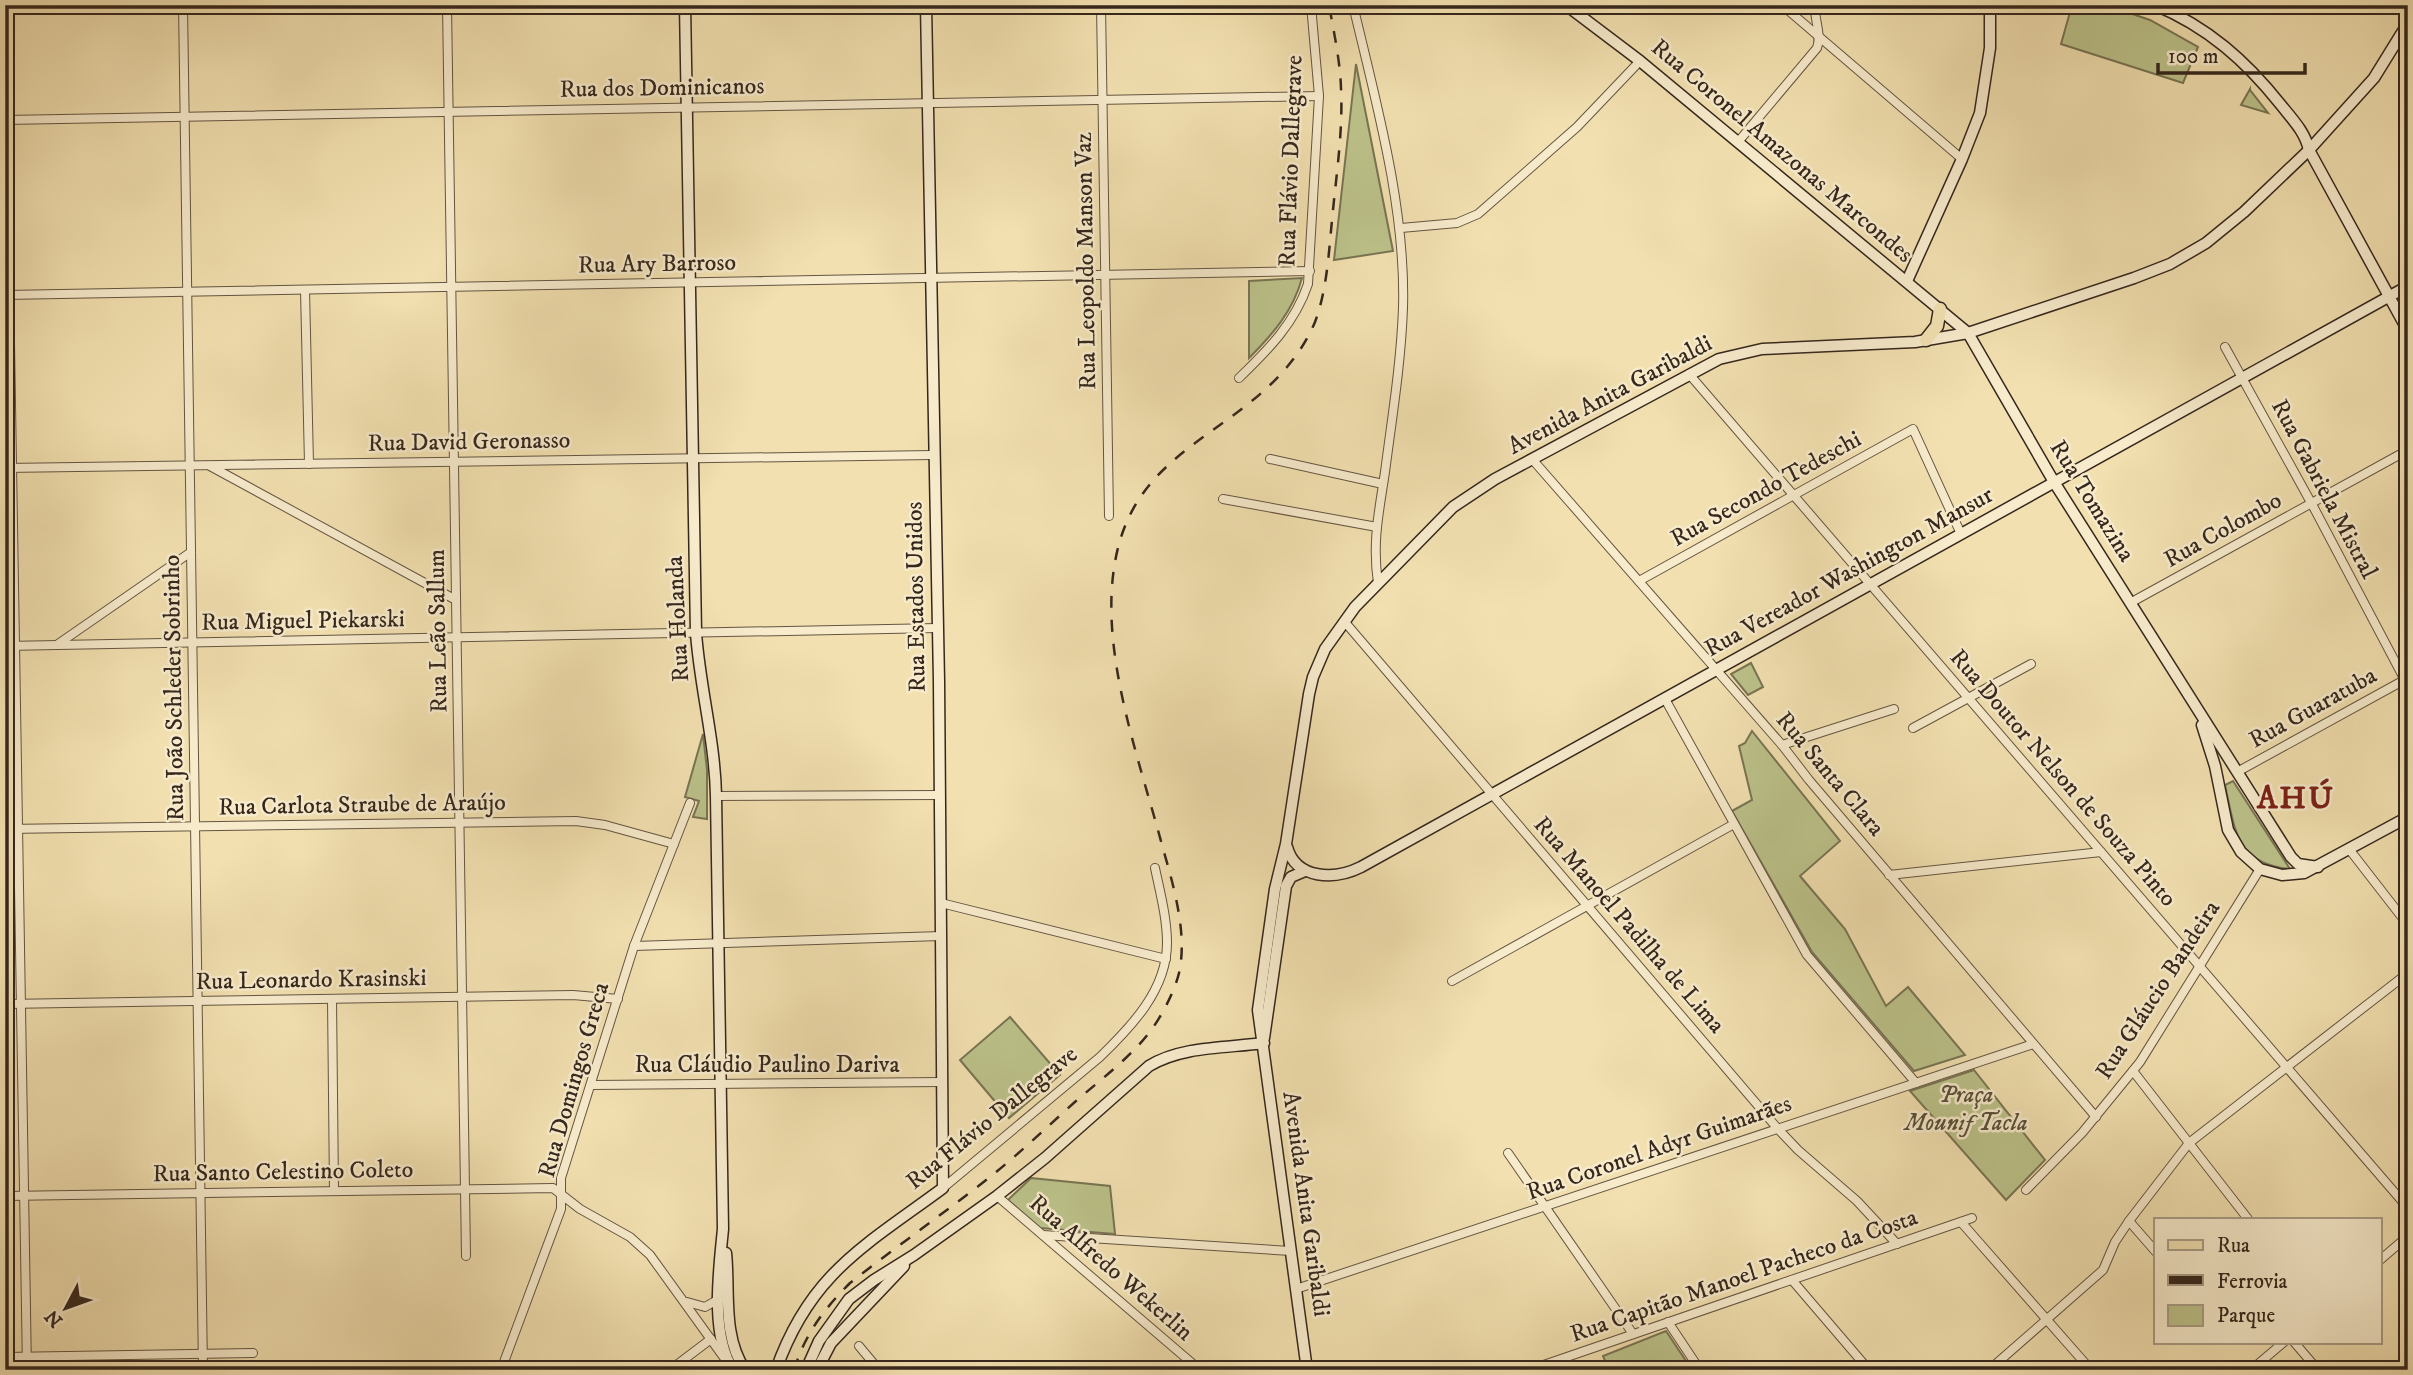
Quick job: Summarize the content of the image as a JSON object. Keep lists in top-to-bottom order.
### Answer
{
  "streets": {
    "main road": [
      "Rua Coronel Amazonas Marcondes",
      "Rua Flávio Dallegrave",
      "Avenida Anita Garibaldi",
      "Rua Tomazina",
      "Rua Vereador Washington Mansur",
      "Rua Estados Unidos",
      "Rua Holanda"
    ],
    "street": [
      "Rua dos Dominicanos",
      "Rua Leopoldo Manson Vaz",
      "Rua Ary Barroso",
      "Rua David Geronasso",
      "Rua Secondo Tedeschi",
      "Rua Gabriela Mistral",
      "Rua Colombo",
      "Rua Miguel Piekarski",
      "Rua Leão Sallum",
      "Rua João Schleder Sobrinho",
      "Rua Guaratuba",
      "Rua Santa Clara",
      "Rua Doutor Nelson de Souza Pinto",
      "Rua Carlota Straube de Araújo",
      "Rua Manoel Padilha de Lima",
      "Rua Leonardo Krasinski",
      "Rua Gláucio Bandeira",
      "Rua Cláudio Paulino Dariva",
      "Rua Domingos Greca",
      "Rua Coronel Adyr Guimarães",
      "Rua Santo Celestino Coleto",
      "Rua Alfredo Wekerlin",
      "Rua Capitão Manoel Pacheco da Costa"
    ]
  },
  "crossings": [
    ["Rua dos Dominicanos", "Rua Flávio Dallegrave"],
    ["Rua dos Dominicanos", "Rua Leopoldo Manson Vaz"],
    ["Rua dos Dominicanos", "Rua Estados Unidos"],
    ["Rua dos Dominicanos", "Rua Holanda"],
    ["Rua dos Dominicanos", "Rua Leão Sallum"],
    ["Rua dos Dominicanos", "Rua João Schleder Sobrinho"],
    ["Rua Coronel Amazonas Marcondes", "Avenida Anita Garibaldi"],
    ["Rua Coronel Amazonas Marcondes", "Rua Tomazina"],
    ["Rua Flávio Dallegrave", "Rua Ary Barroso"],
    ["Rua Flávio Dallegrave", "Rua Estados Unidos"],
    ["Rua Leopoldo Manson Vaz", "Rua Ary Barroso"],
    ["Rua Ary Barroso", "Rua Estados Unidos"],
    ["Rua Ary Barroso", "Rua Holanda"],
    ["Rua Ary Barroso", "Rua Leão Sallum"],
    ["Rua Ary Barroso", "Rua João Schleder Sobrinho"],
    ["Avenida Anita Garibaldi", "Rua Tomazina"],
    ["Avenida Anita Garibaldi", "Rua Vereador Washington Mansur"],
    ["Avenida Anita Garibaldi", "Rua Santa Clara"],
    ["Avenida Anita Garibaldi", "Rua Doutor Nelson de Souza Pinto"],
    ["Avenida Anita Garibaldi", "Rua Manoel Padilha de Lima"],
    ["Avenida Anita Garibaldi", "Rua Coronel Adyr Guimarães"],
    ["Rua David Geronasso", "Rua Estados Unidos"],
    ["Rua David Geronasso", "Rua Holanda"],
    ["Rua David Geronasso", "Rua Leão Sallum"],
    ["Rua David Geronasso", "Rua João Schleder Sobrinho"],
    ["Rua Secondo Tedeschi", "Rua Vereador Washington Mansur"],
    ["Rua Secondo Tedeschi", "Rua Santa Clara"],
    ["Rua Secondo Tedeschi", "Rua Doutor Nelson de Souza Pinto"],
    ["Rua Gabriela Mistral", "Rua Colombo"],
    ["Rua Gabriela Mistral", "Rua Vereador Washington Mansur"],
    ["Rua Gabriela Mistral", "Rua Guaratuba"],
    ["Rua Tomazina", "Rua Colombo"],
    ["Rua Tomazina", "Rua Vereador Washington Mansur"],
    ["Rua Tomazina", "Rua Guaratuba"],
    ["Rua Tomazina", "Rua Gláucio Bandeira"],
    ["Rua Vereador Washington Mansur", "Rua Santa Clara"],
    ["Rua Vereador Washington Mansur", "Rua Doutor Nelson de Souza Pinto"],
    ["Rua Vereador Washington Mansur", "Rua Manoel Padilha de Lima"],
    ["Rua Estados Unidos", "Rua Miguel Piekarski"],
    ["Rua Estados Unidos", "Rua Cláudio Paulino Dariva"],
    ["Rua Holanda", "Rua Miguel Piekarski"],
    ["Rua Holanda", "Rua Cláudio Paulino Dariva"],
    ["Rua Miguel Piekarski", "Rua Leão Sallum"],
    ["Rua Miguel Piekarski", "Rua João Schleder Sobrinho"],
    ["Rua Leão Sallum", "Rua Carlota Straube de Araújo"],
    ["Rua Leão Sallum", "Rua Leonardo Krasinski"],
    ["Rua Leão Sallum", "Rua Santo Celestino Coleto"],
    ["Rua João Schleder Sobrinho", "Rua Carlota Straube de Araújo"],
    ["Rua João Schleder Sobrinho", "Rua Leonardo Krasinski"],
    ["Rua João Schleder Sobrinho", "Rua Santo Celestino Coleto"],
    ["Rua Santa Clara", "Rua Gláucio Bandeira"],
    ["Rua Santa Clara", "Rua Coronel Adyr Guimarães"],
    ["Rua Doutor Nelson de Souza Pinto", "Rua Gláucio Bandeira"],
    ["Rua Carlota Straube de Araújo", "Rua Domingos Greca"],
    ["Rua Manoel Padilha de Lima", "Rua Coronel Adyr Guimarães"],
    ["Rua Manoel Padilha de Lima", "Rua Capitão Manoel Pacheco da Costa"],
    ["Rua Leonardo Krasinski", "Rua Domingos Greca"],
    ["Rua Cláudio Paulino Dariva", "Rua Domingos Greca"],
    ["Rua Domingos Greca", "Rua Santo Celestino Coleto"]
  ],
  "districts": ["AHÚ"],
  "parks": ["Praça Mounif Tacla"],
  "legend": ["Rua", "Ferrovia", "Parque"],
  "scale_bar": "100 m",
  "north": "bottom left"
}
